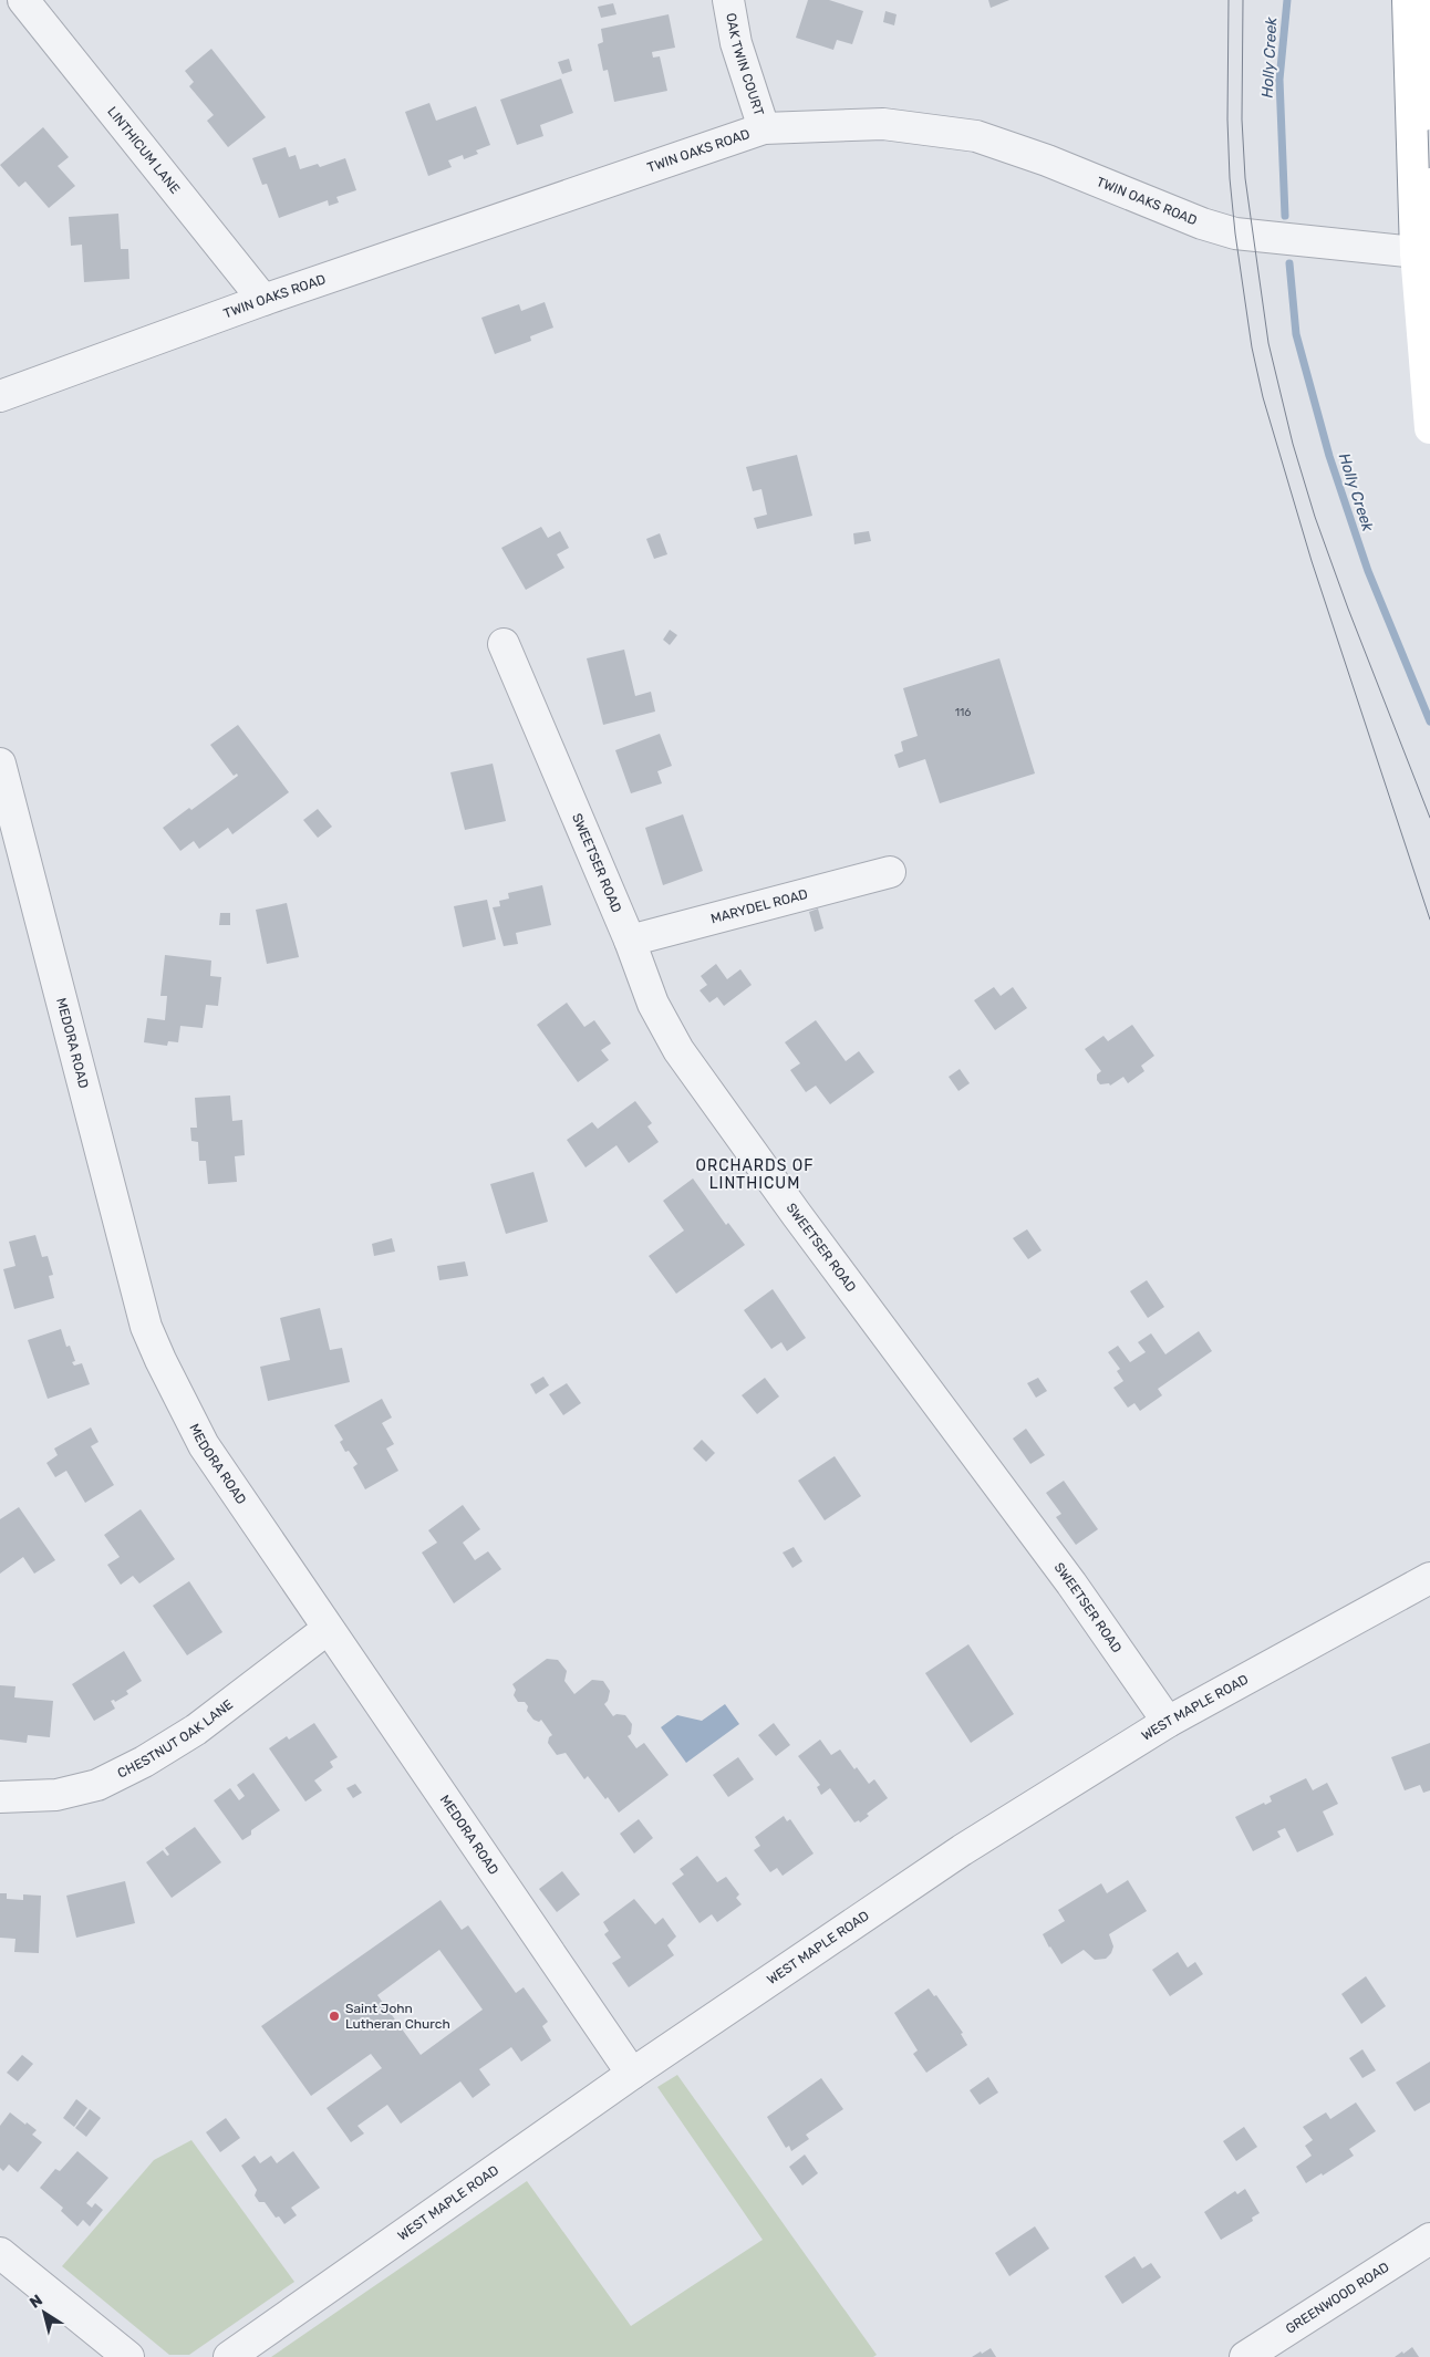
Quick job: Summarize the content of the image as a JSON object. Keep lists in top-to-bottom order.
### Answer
{
  "streets": {
    "street": [
      "OAK TWIN COURT",
      "LINTHICUM LANE",
      "TWIN OAKS ROAD",
      "SWEETSER ROAD",
      "MARYDEL ROAD",
      "MEDORA ROAD",
      "WEST MAPLE ROAD",
      "CHESTNUT OAK LANE",
      "GREENWOOD ROAD"
    ]
  },
  "crossings": [
    ["OAK TWIN COURT", "TWIN OAKS ROAD"],
    ["LINTHICUM LANE", "TWIN OAKS ROAD"],
    ["SWEETSER ROAD", "MARYDEL ROAD"],
    ["SWEETSER ROAD", "WEST MAPLE ROAD"],
    ["MEDORA ROAD", "WEST MAPLE ROAD"],
    ["MEDORA ROAD", "CHESTNUT OAK LANE"]
  ],
  "districts": ["ORCHARDS OF LINTHICUM"],
  "water": ["Holly Creek"],
  "places": ["Saint John Lutheran Church"],
  "house_numbers": ["116"],
  "north": "top left"
}
